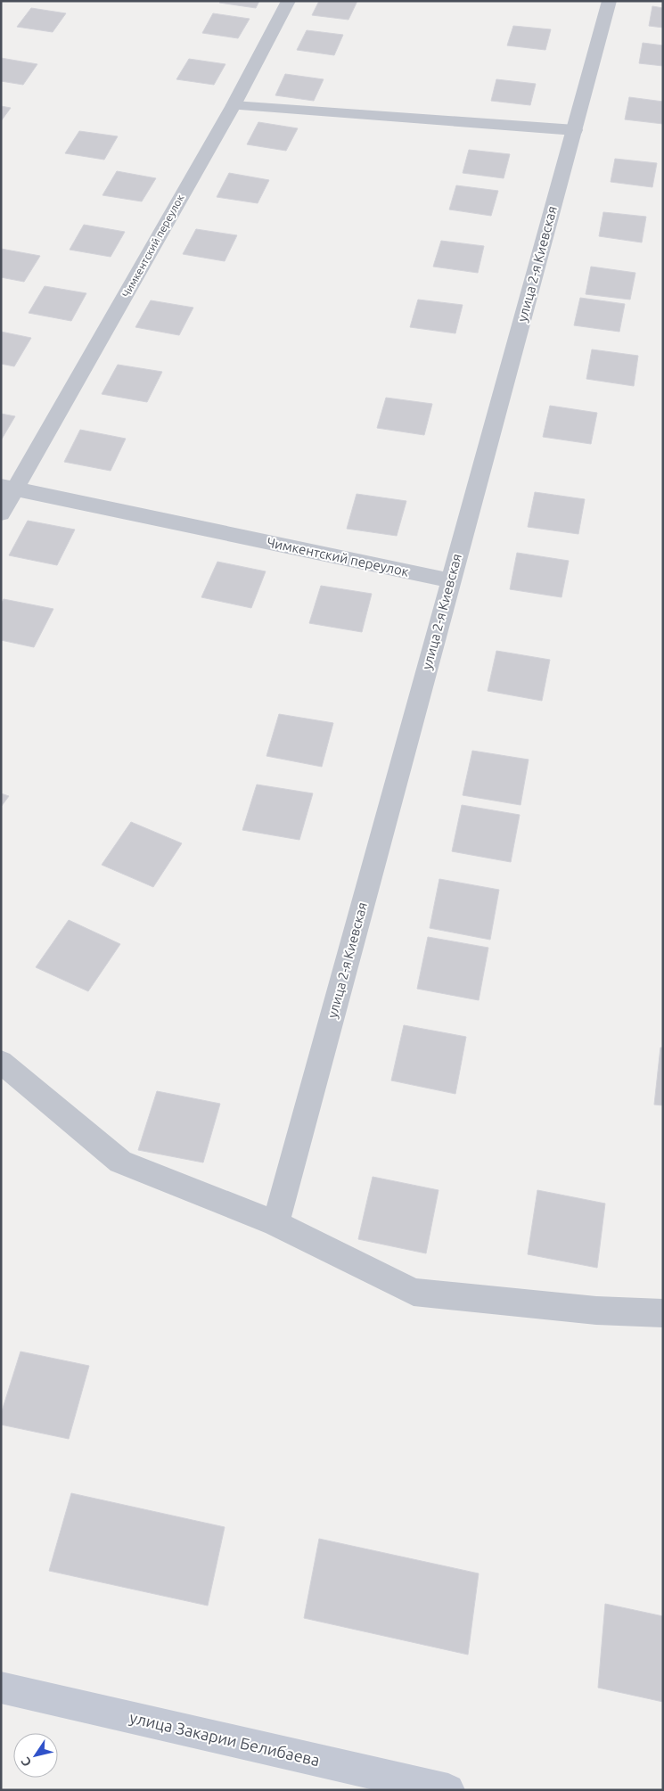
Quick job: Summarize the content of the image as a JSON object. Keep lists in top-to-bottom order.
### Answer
{
  "streets": {
    "street": ["Чимкентский переулок", "улица 2-я Киевская", "улица Закарии Белибаева"]
  },
  "crossings": [
    ["Чимкентский переулок", "улица 2-я Киевская"]
  ],
  "north": "bottom left"
}
